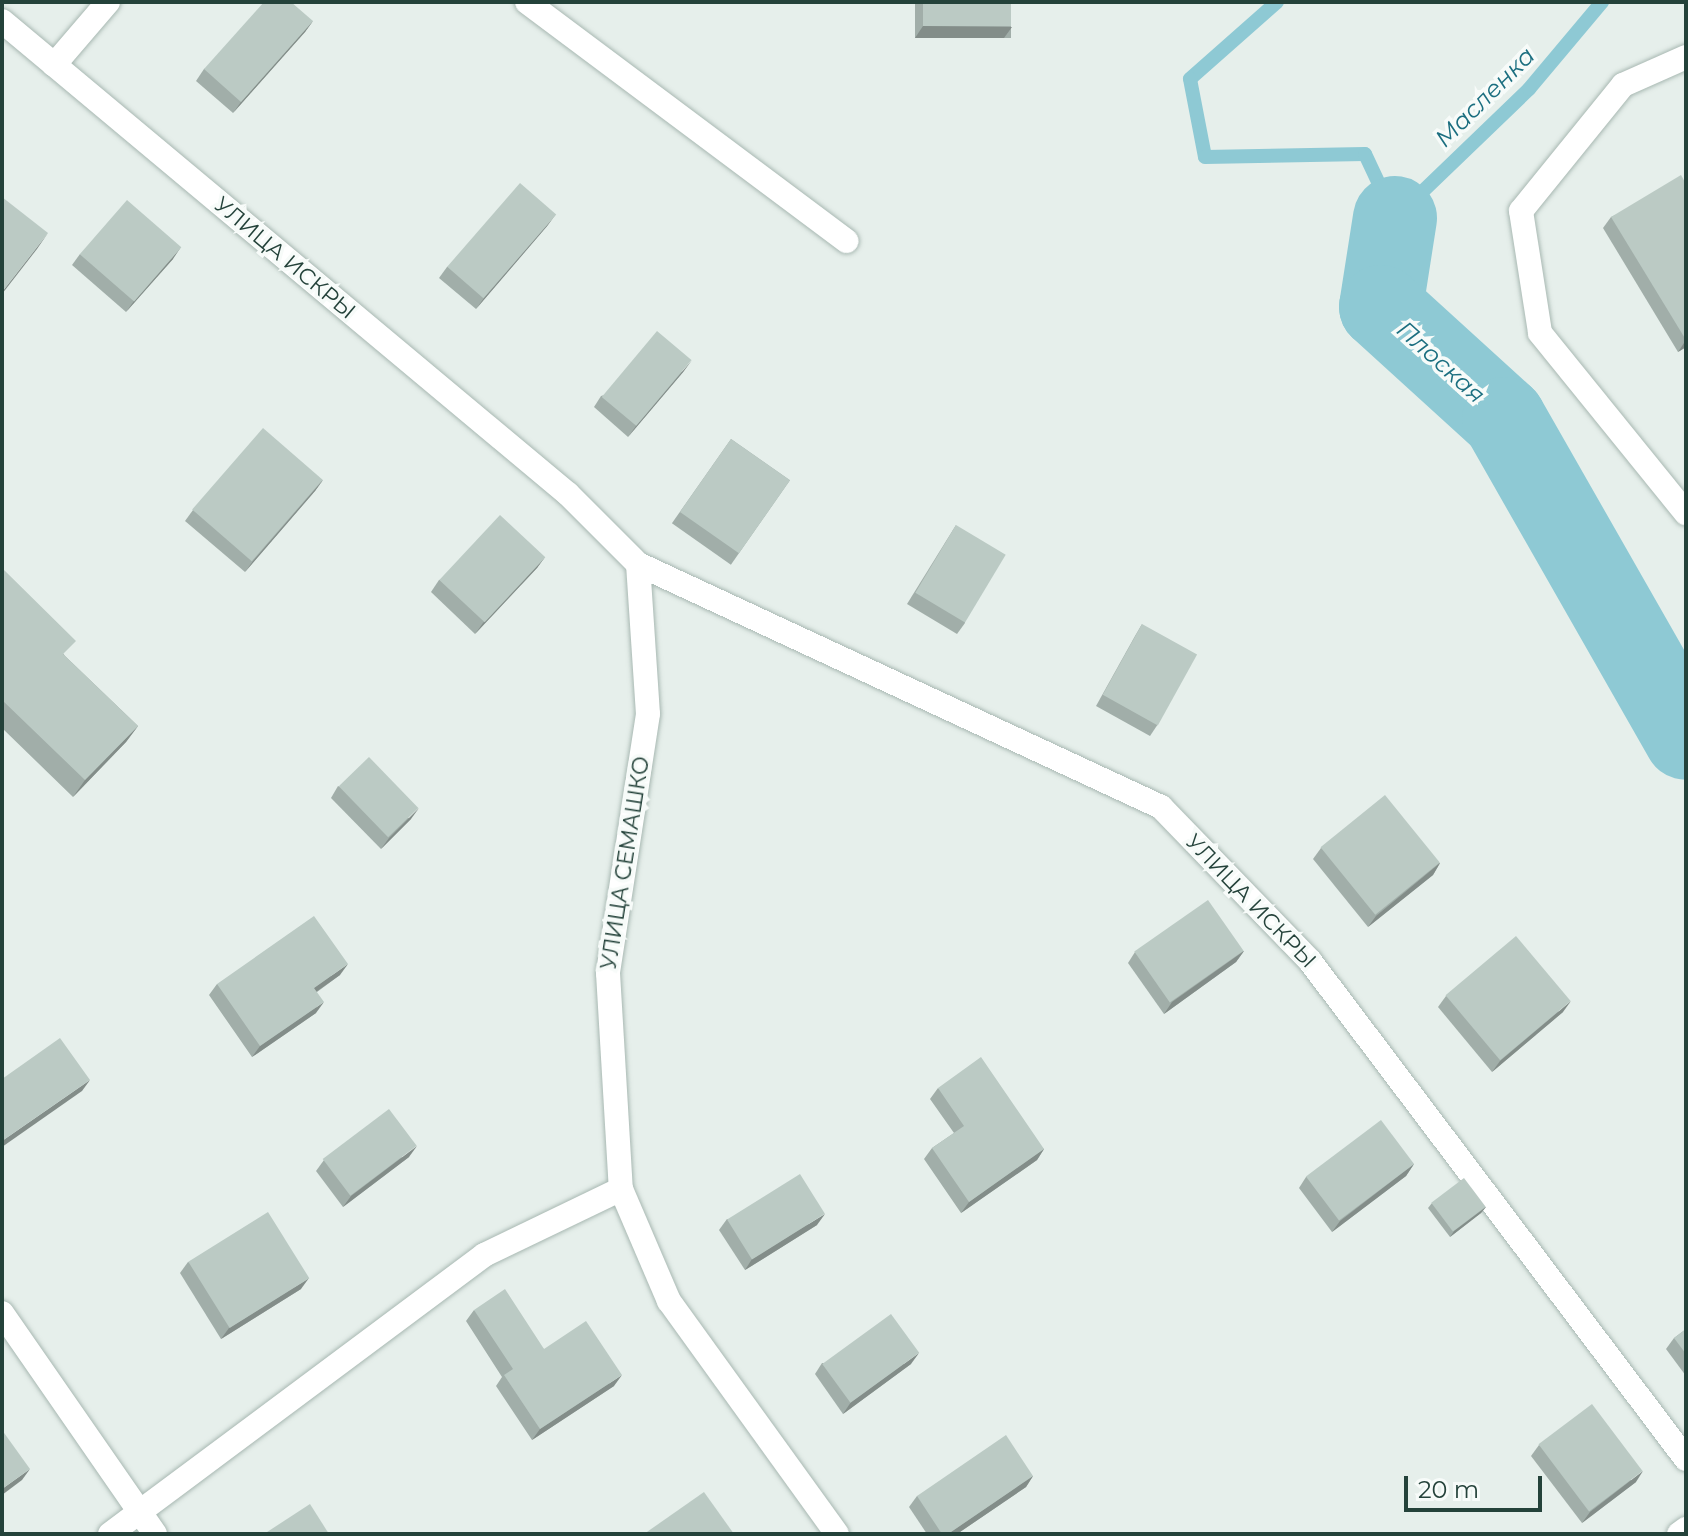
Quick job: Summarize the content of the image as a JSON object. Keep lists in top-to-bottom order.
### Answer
{
  "streets": {
    "street": ["УЛИЦА ИСКРЫ", "УЛИЦА СЕМАШКО"]
  },
  "crossings": [
    ["УЛИЦА ИСКРЫ", "УЛИЦА СЕМАШКО"]
  ],
  "water": ["Масленка", "Плоская"],
  "scale_bar": "20 m"
}
